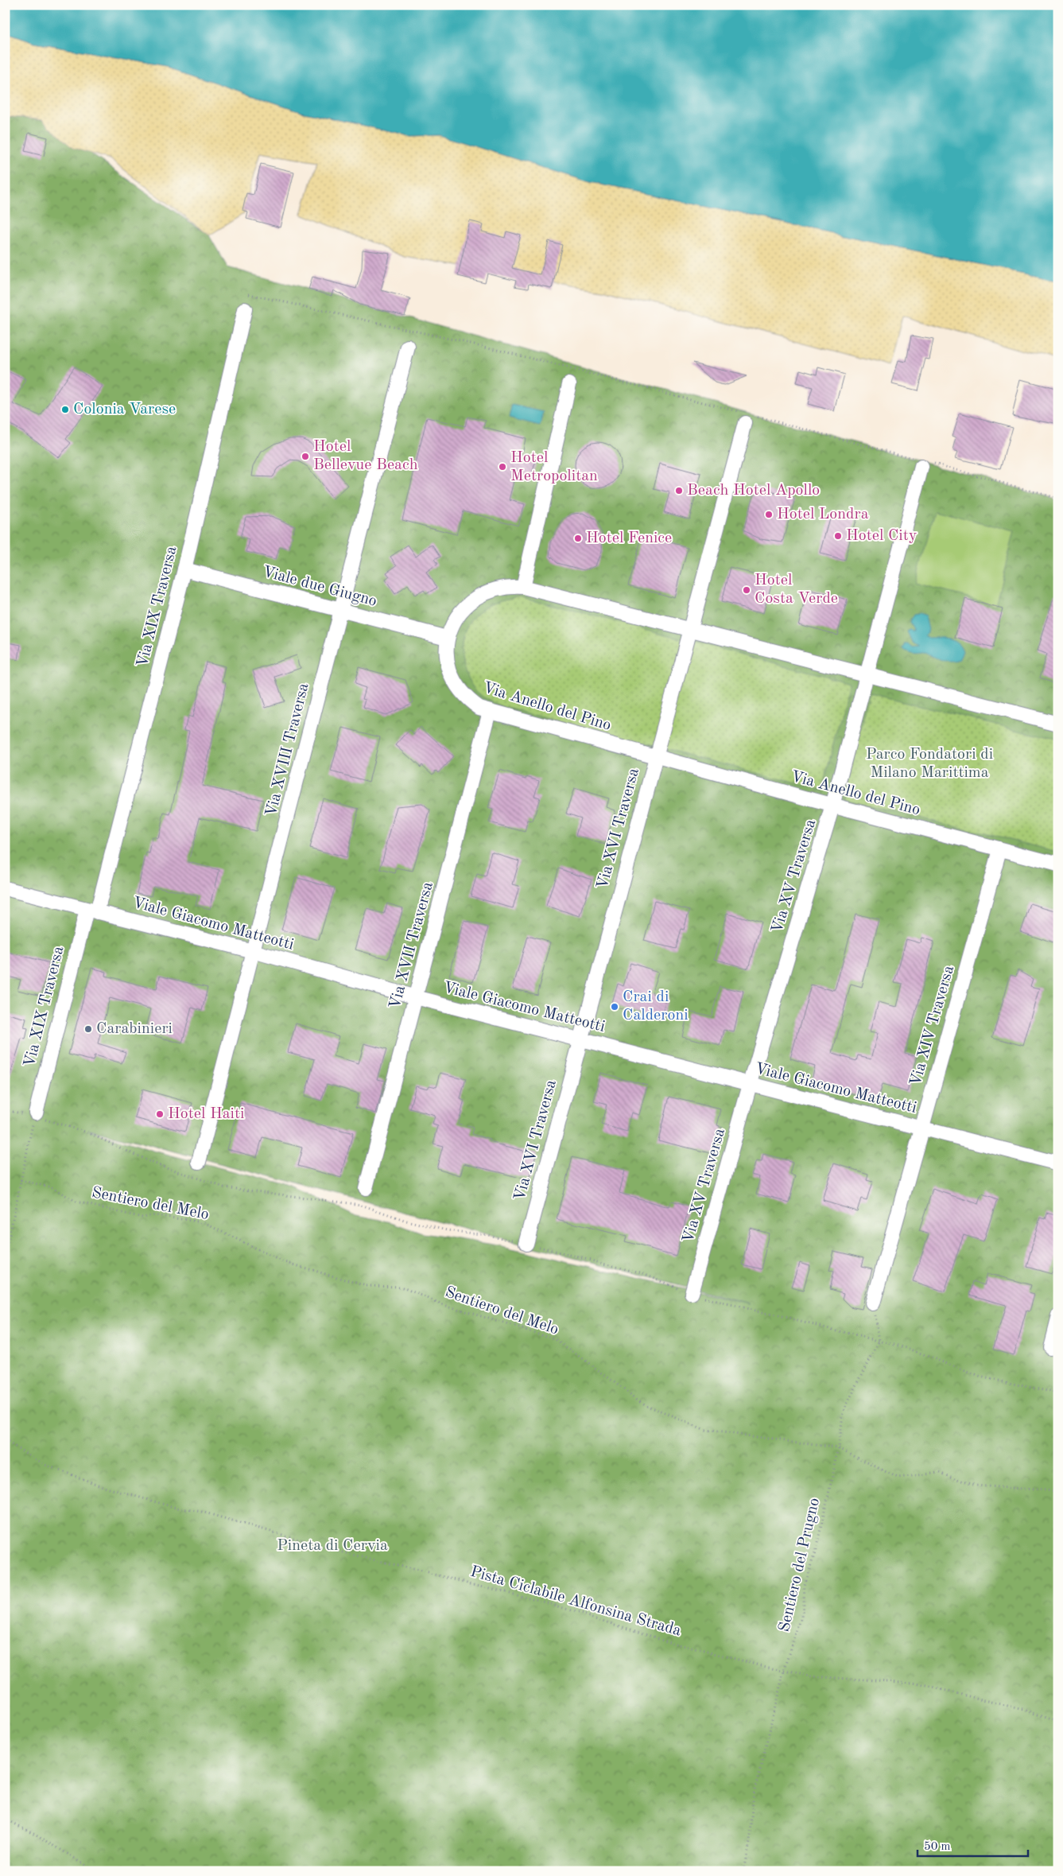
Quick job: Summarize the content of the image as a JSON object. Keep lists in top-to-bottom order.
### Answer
{
  "streets": {
    "street": [
      "Viale due Giugno",
      "Via XIX Traversa",
      "Via Anello del Pino",
      "Via XVIII Traversa",
      "Via XVI Traversa",
      "Via XV Traversa",
      "Viale Giacomo Matteotti",
      "Via XVII Traversa",
      "Via XIV Traversa"
    ],
    "path": ["Sentiero del Melo", "Sentiero del Prugno", "Pista Ciclabile Alfonsina Strada"]
  },
  "crossings": [
    ["Viale due Giugno", "Via XIX Traversa"],
    ["Viale due Giugno", "Via Anello del Pino"],
    ["Viale due Giugno", "Via XVIII Traversa"],
    ["Via XIX Traversa", "Viale Giacomo Matteotti"],
    ["Via Anello del Pino", "Via XVI Traversa"],
    ["Via Anello del Pino", "Via XV Traversa"],
    ["Via Anello del Pino", "Via XVII Traversa"],
    ["Via Anello del Pino", "Via XIV Traversa"],
    ["Via XVIII Traversa", "Viale Giacomo Matteotti"],
    ["Via XVI Traversa", "Viale Giacomo Matteotti"],
    ["Via XV Traversa", "Viale Giacomo Matteotti"],
    ["Viale Giacomo Matteotti", "Via XVII Traversa"],
    ["Viale Giacomo Matteotti", "Via XIV Traversa"],
    ["Sentiero del Melo", "Sentiero del Prugno"],
    ["Sentiero del Prugno", "Pista Ciclabile Alfonsina Strada"]
  ],
  "parks": ["Parco Fondatori di Milano Marittima", "Pineta di Cervia"],
  "places": [
    "Colonia Varese",
    "Hotel Bellevue Beach",
    "Hotel Metropolitan",
    "Beach Hotel Apollo",
    "Hotel Londra",
    "Hotel City",
    "Hotel Fenice",
    "Hotel Costa Verde",
    "Crai di Calderoni",
    "Carabinieri",
    "Hotel Haiti"
  ],
  "scale_bar": "50 m"
}
